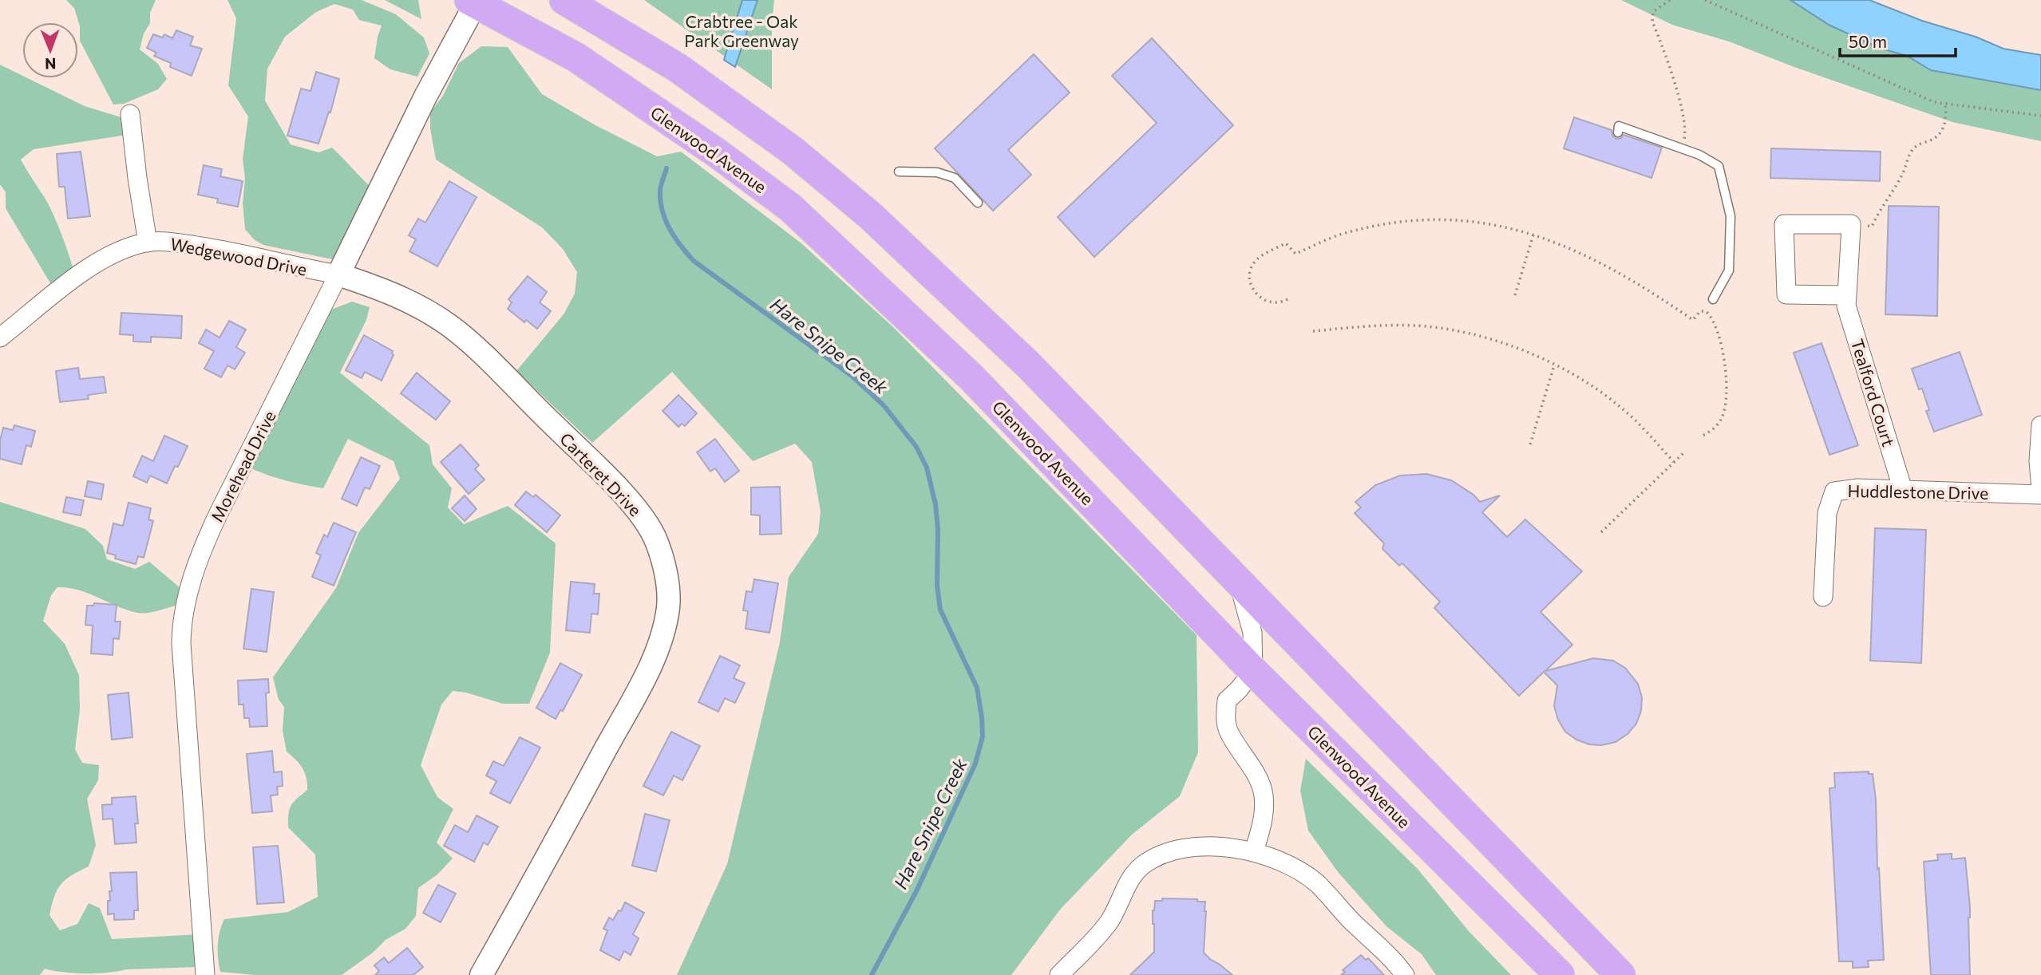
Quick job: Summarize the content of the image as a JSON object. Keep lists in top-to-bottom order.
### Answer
{
  "streets": {
    "highway": ["Glenwood Avenue"],
    "street": [
      "Wedgewood Drive",
      "Tealford Court",
      "Morehead Drive",
      "Carteret Drive",
      "Huddlestone Drive"
    ]
  },
  "crossings": [
    ["Glenwood Avenue", "Morehead Drive"],
    ["Wedgewood Drive", "Morehead Drive"],
    ["Wedgewood Drive", "Carteret Drive"],
    ["Tealford Court", "Huddlestone Drive"],
    ["Morehead Drive", "Carteret Drive"]
  ],
  "water": ["Hare Snipe Creek"],
  "parks": ["Crabtree - Oak Park Greenway"],
  "scale_bar": "50 m",
  "north": "bottom"
}
